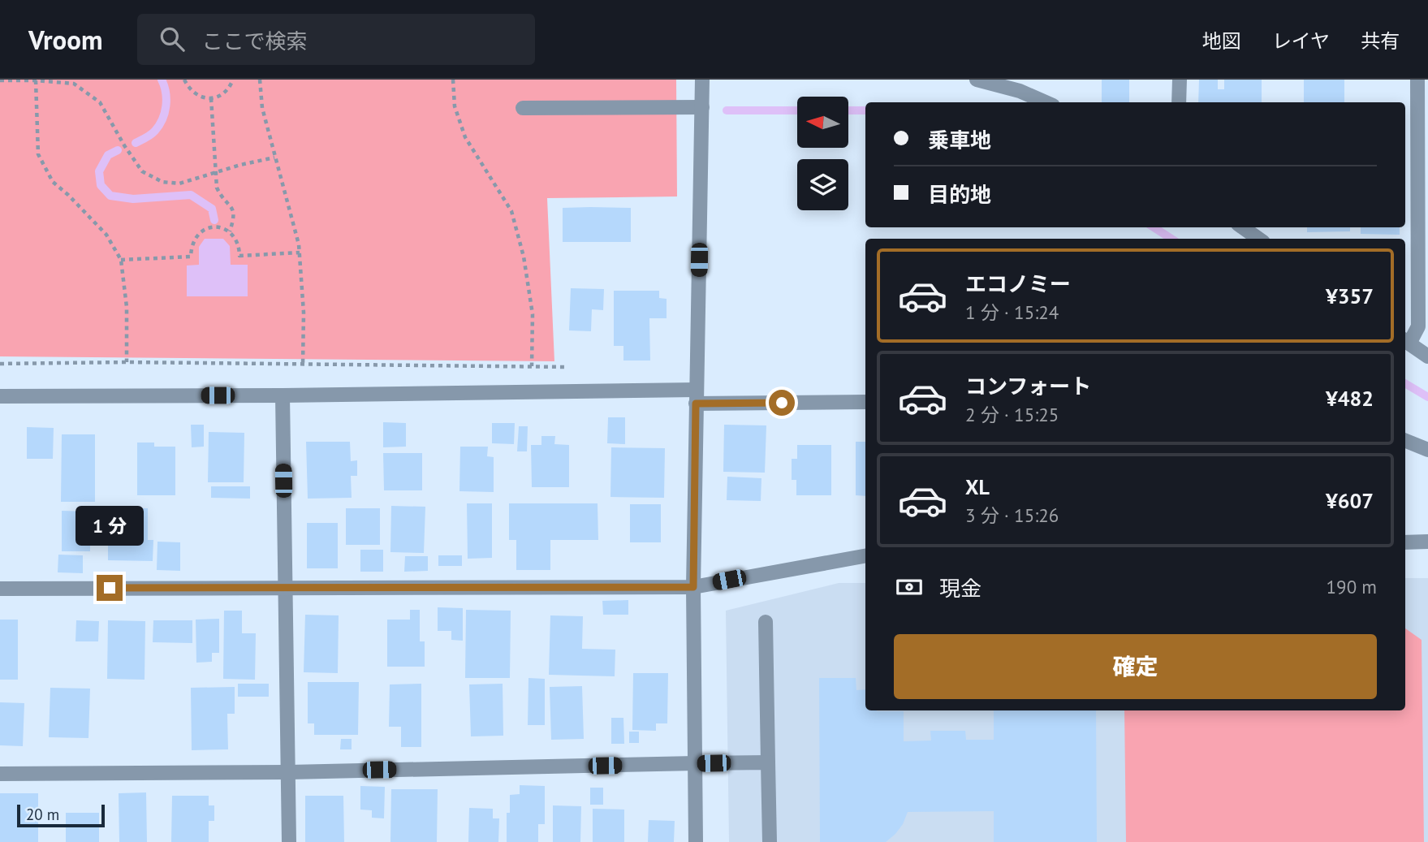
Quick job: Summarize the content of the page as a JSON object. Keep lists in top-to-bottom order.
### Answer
{
  "scale_bar": "20 m",
  "north": "left",
  "page": {
    "header": "Vroom",
    "search": "ここで検索",
    "nav": ["地図", "レイヤ", "共有"],
    "banner": ["乗車地", "目的地"],
    "list": [
      {
        "name": "エコノミー",
        "note": "1 分 · 15:24",
        "value": "¥357"
      },
      {
        "name": "コンフォート",
        "note": "2 分 · 15:25",
        "value": "¥482"
      },
      {
        "name": "XL",
        "note": "3 分 · 15:26",
        "value": "¥607"
      }
    ],
    "bubble": "1 分",
    "pay": ["現金", "190 m"],
    "buttons": "確定",
    "scale": "20 m"
  }
}
